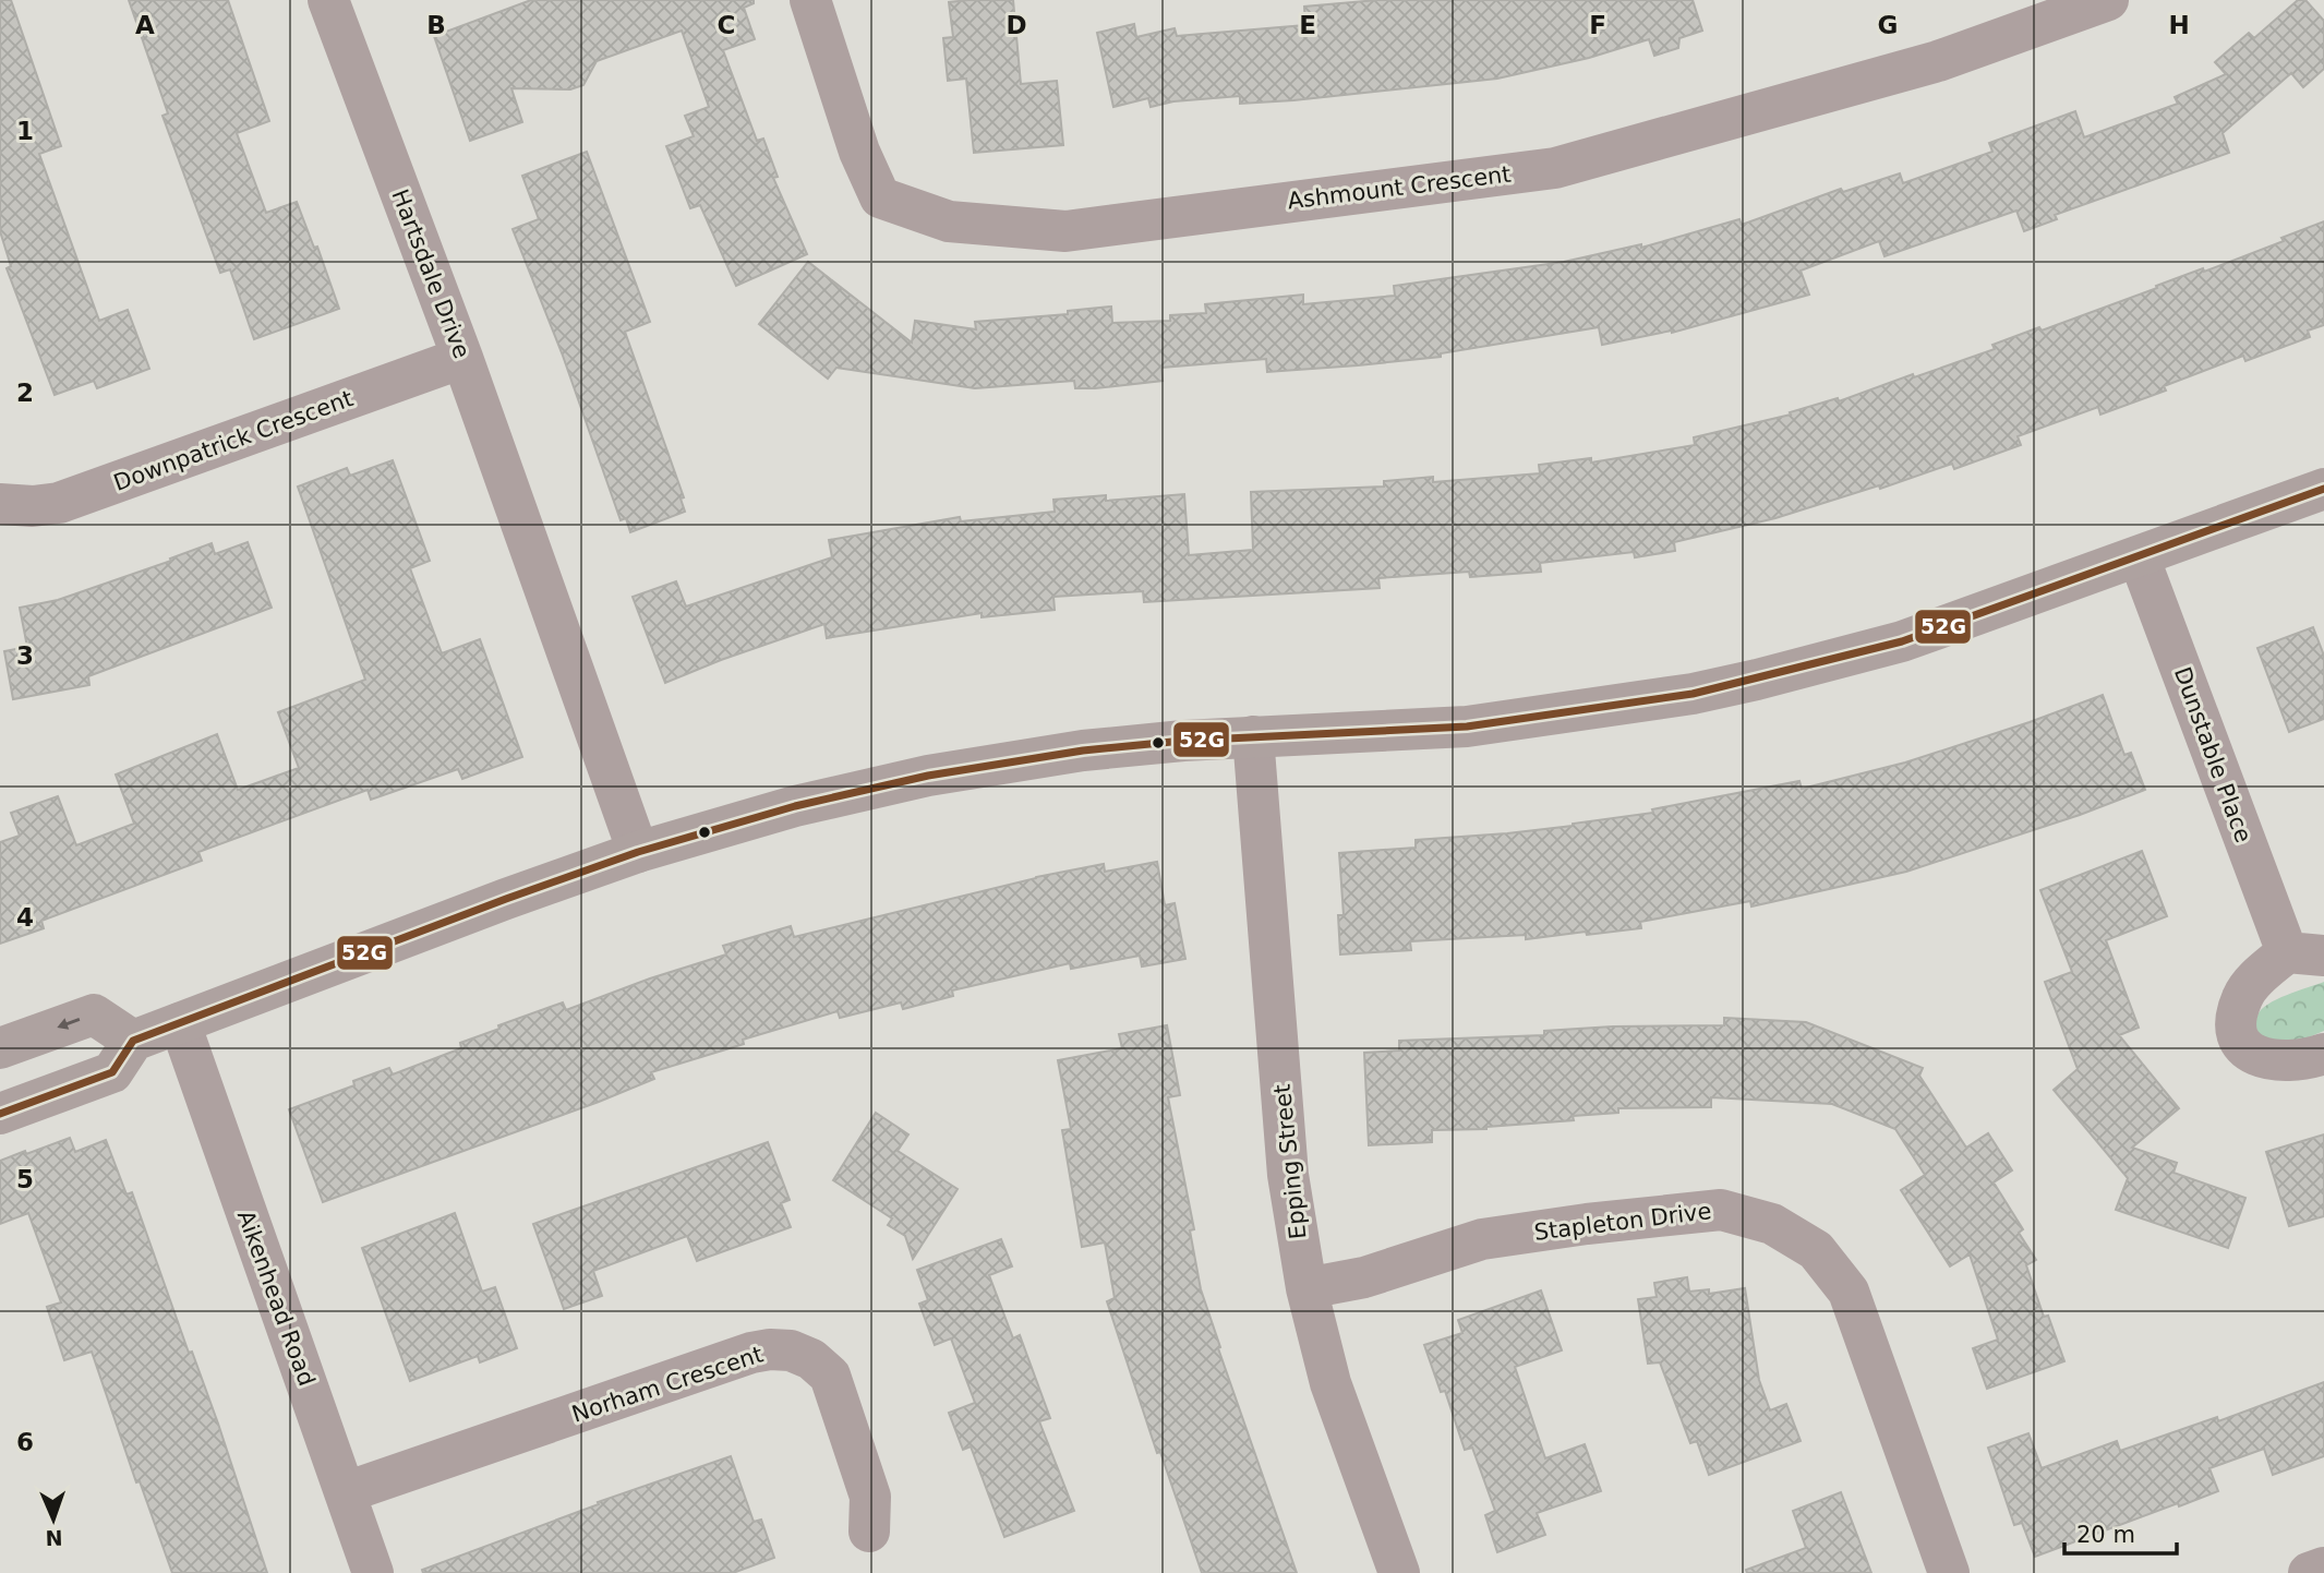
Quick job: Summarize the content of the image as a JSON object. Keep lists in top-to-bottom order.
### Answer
{
  "streets": {
    "street": [
      "Ashmount Crescent",
      "Hartsdale Drive",
      "Downpatrick Crescent",
      "Dunstable Place",
      "Epping Street",
      "Stapleton Drive",
      "Aikenhead Road",
      "Norham Crescent"
    ]
  },
  "crossings": [
    ["Hartsdale Drive", "Downpatrick Crescent"],
    ["Epping Street", "Stapleton Drive"],
    ["Aikenhead Road", "Norham Crescent"]
  ],
  "lines": ["transit line 52G"],
  "scale_bar": "20 m",
  "north": "bottom",
  "grid": {
    "columns": [
      "A",
      "B",
      "C",
      "D",
      "E",
      "F",
      "G",
      "H"
    ],
    "rows": [
      "1",
      "2",
      "3",
      "4",
      "5",
      "6"
    ]
  }
}
